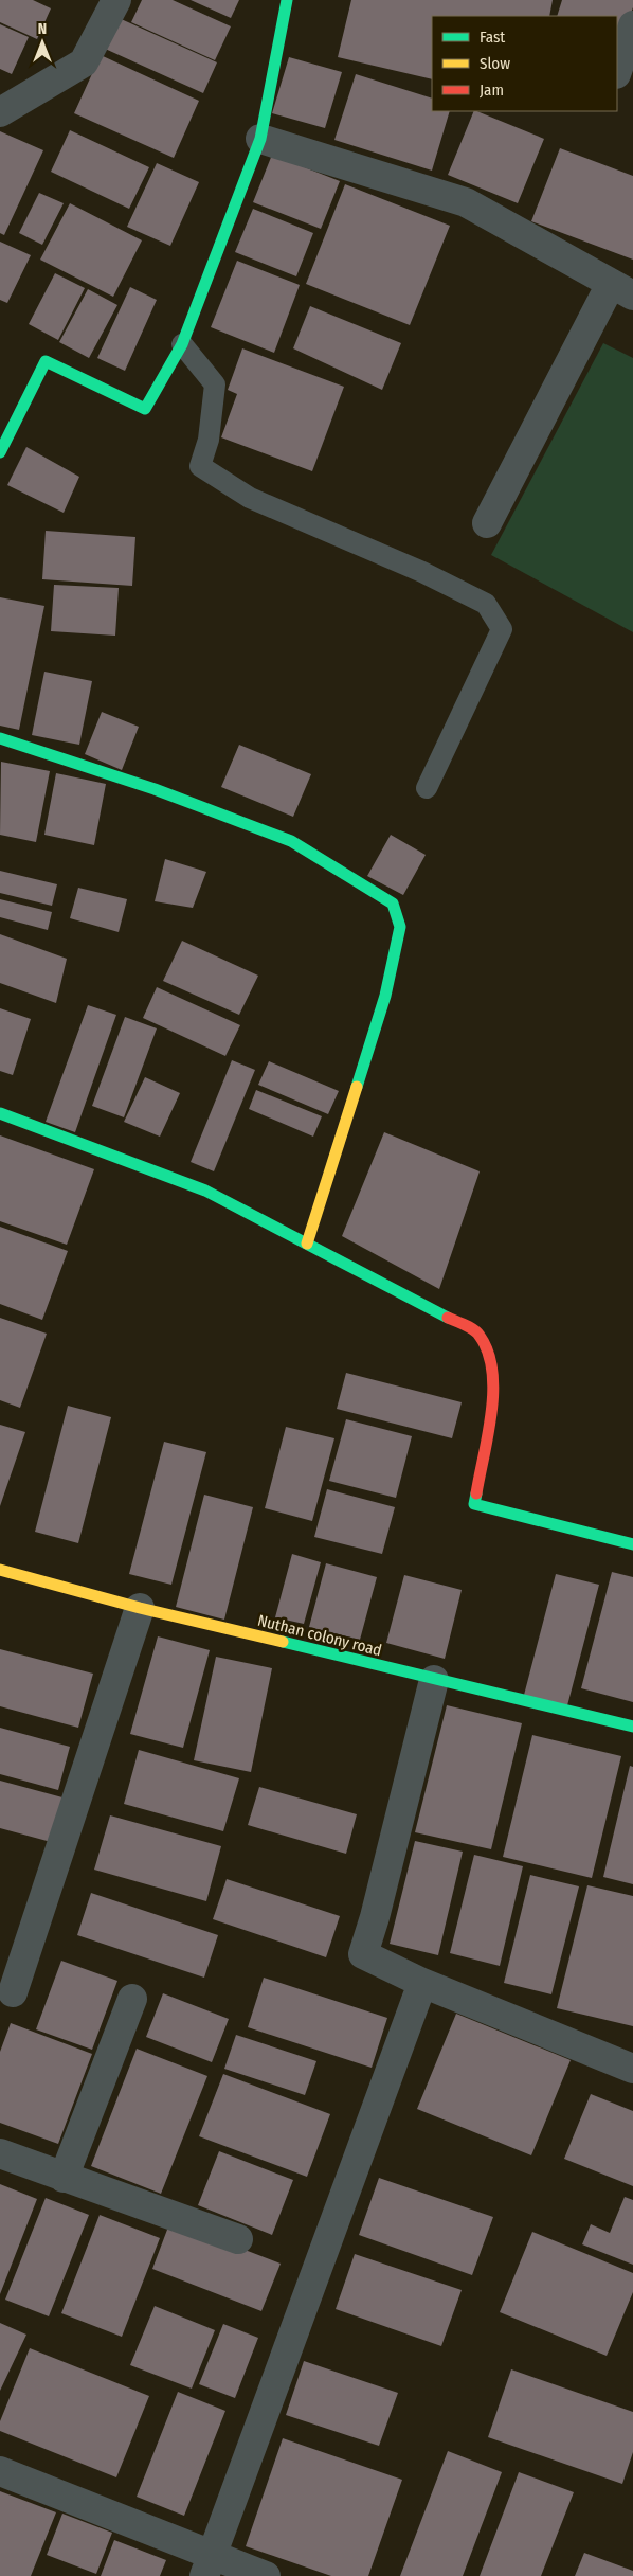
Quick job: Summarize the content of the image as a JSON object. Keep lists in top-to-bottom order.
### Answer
{
  "streets": {
    "street": ["Nuthan colony road"]
  },
  "legend": ["Fast", "Slow", "Jam"],
  "north": "top"
}
